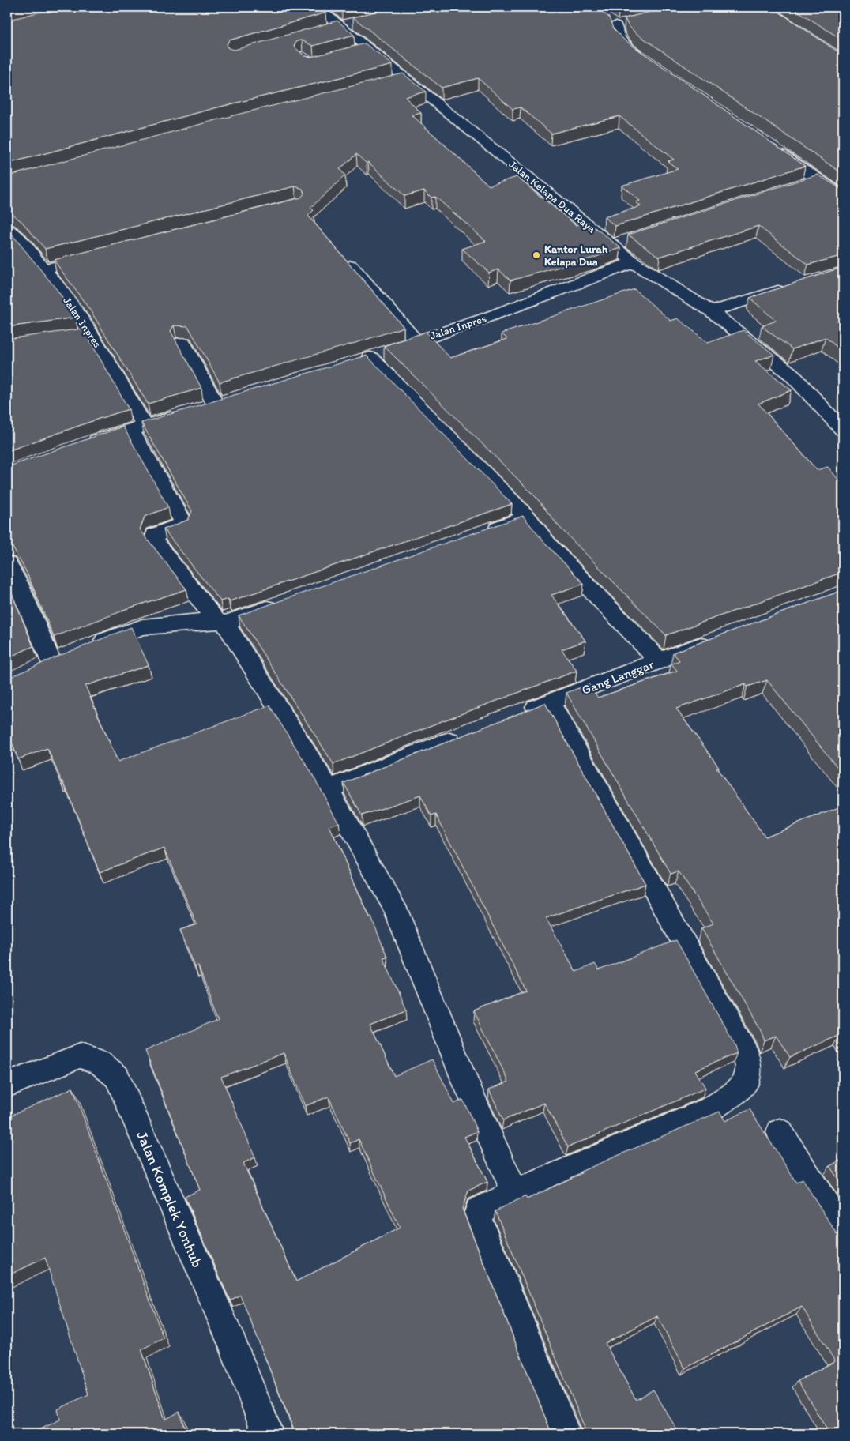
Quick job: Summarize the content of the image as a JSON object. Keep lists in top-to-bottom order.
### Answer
{
  "streets": {
    "street": [
      "Jalan Kelapa Dua Raya",
      "Jalan Inpres",
      "Gang Langgar",
      "Jalan Komplek Yonhub"
    ]
  },
  "crossings": [
    ["Jalan Kelapa Dua Raya", "Jalan Inpres"]
  ],
  "places": ["Kantor Lurah Kelapa Dua"]
}
